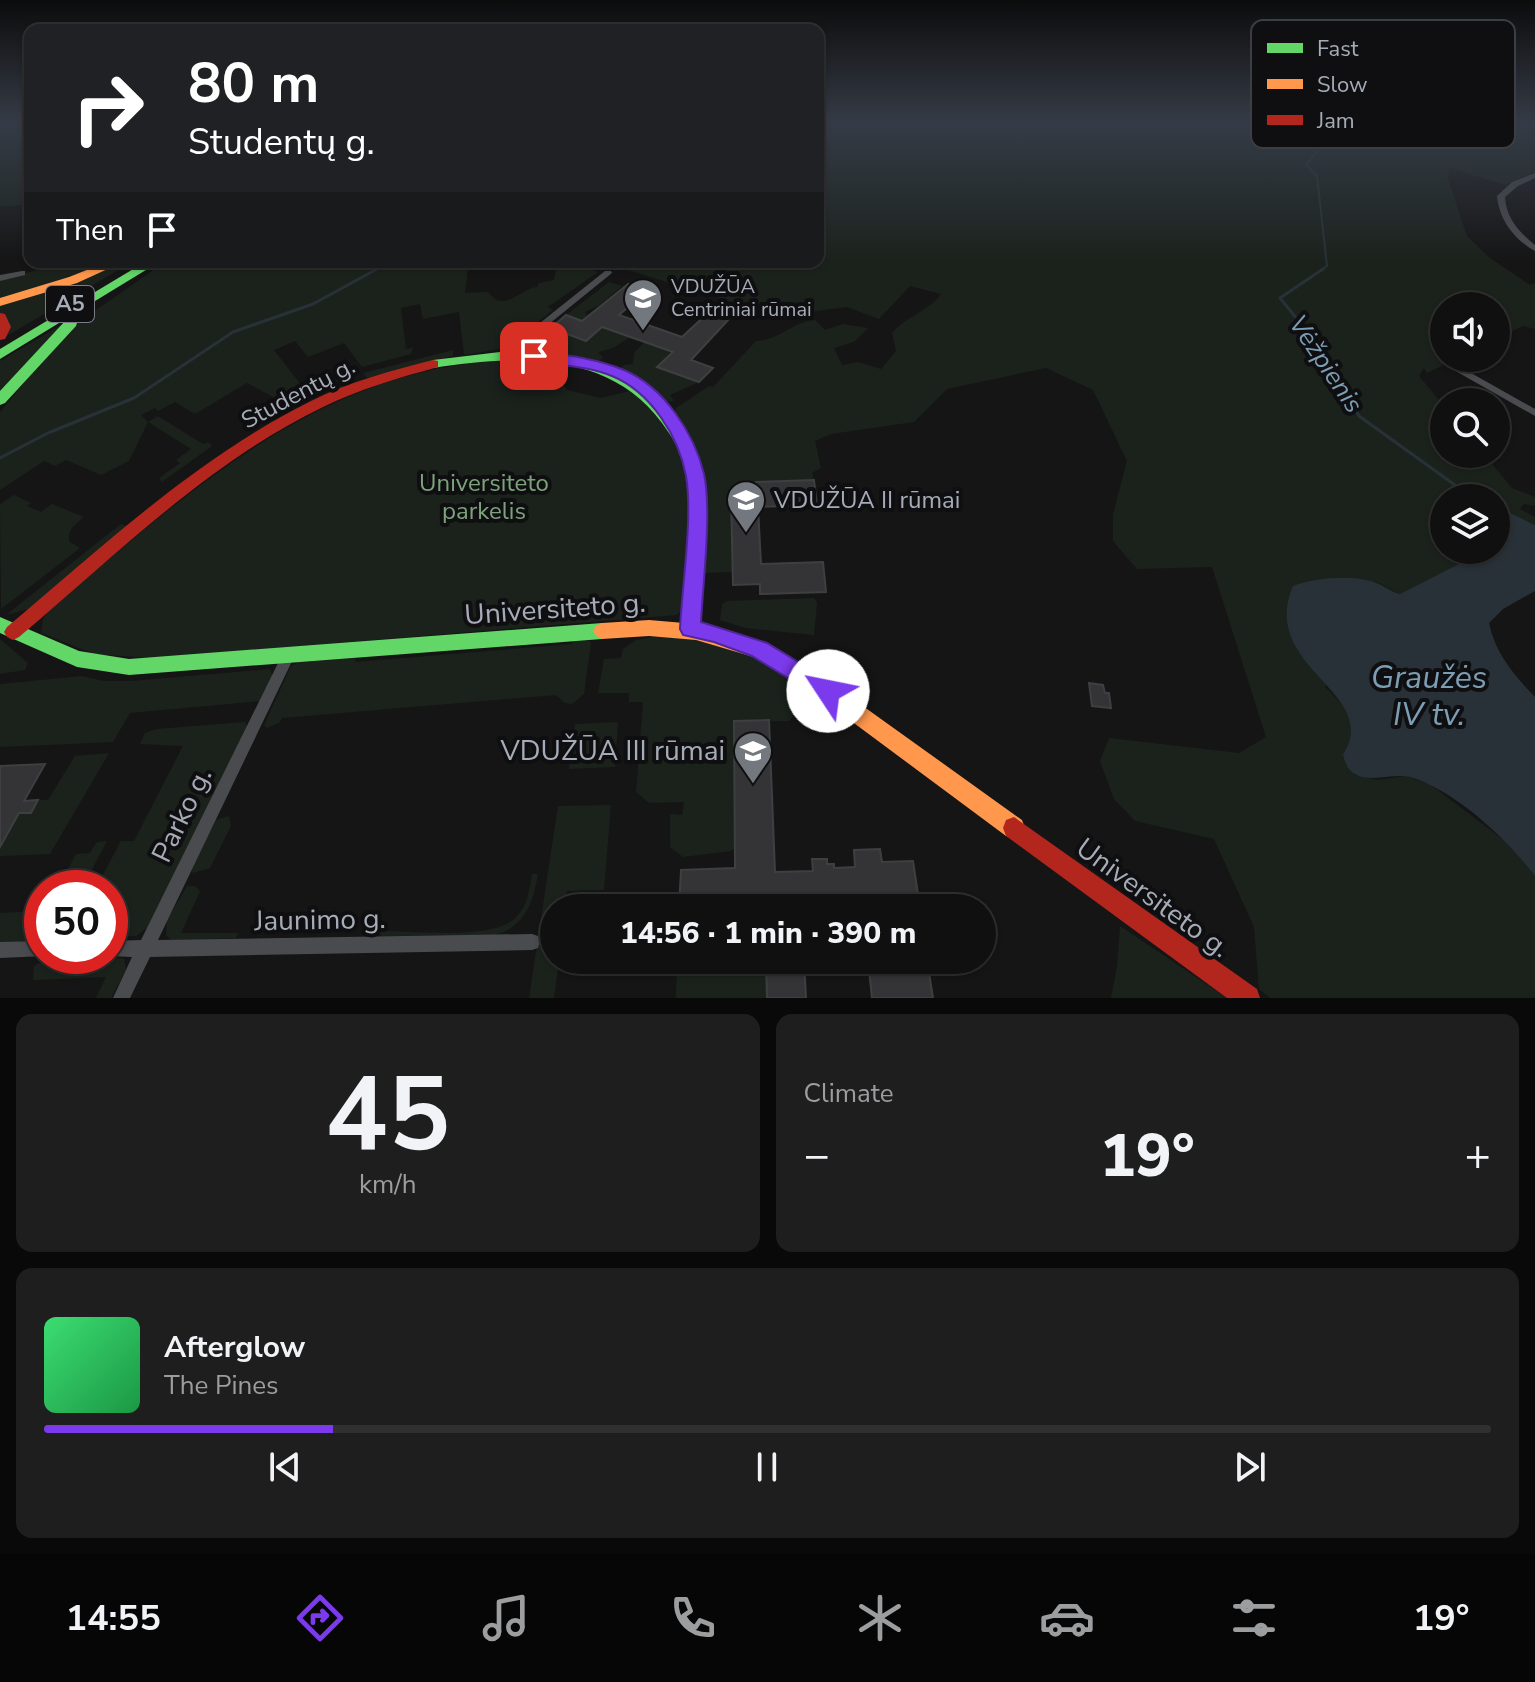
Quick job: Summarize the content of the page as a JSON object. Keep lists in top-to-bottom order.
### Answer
{
  "streets": {
    "main road": ["A5", "Studentų g.", "Universiteto g."],
    "street": ["Parko g.", "Jaunimo g."]
  },
  "crossings": [
    ["Studentų g.", "Universiteto g."],
    ["Universiteto g.", "Parko g."],
    ["Parko g.", "Jaunimo g."]
  ],
  "water": ["Vėžpienis", "Graužės IV tv."],
  "parks": ["Universiteto parkelis"],
  "places": {
    "school or university": ["VDUŽŪA Centriniai rūmai", "VDUŽŪA II rūmai", "VDUŽŪA III rūmai"]
  },
  "legend": ["Fast", "Slow", "Jam"],
  "page": {
    "turn": ["80 m", "Studentų g."],
    "then": "Then",
    "limit": "50",
    "trip": "14:56 · 1 min · 390 m",
    "tile": [
      ["45", "km/h"],
      "Climate"
    ],
    "heat": ["−", "19°", "+"],
    "song": ["Afterglow", "The Pines"],
    "tabs": ["14:55", "19°"]
  }
}
